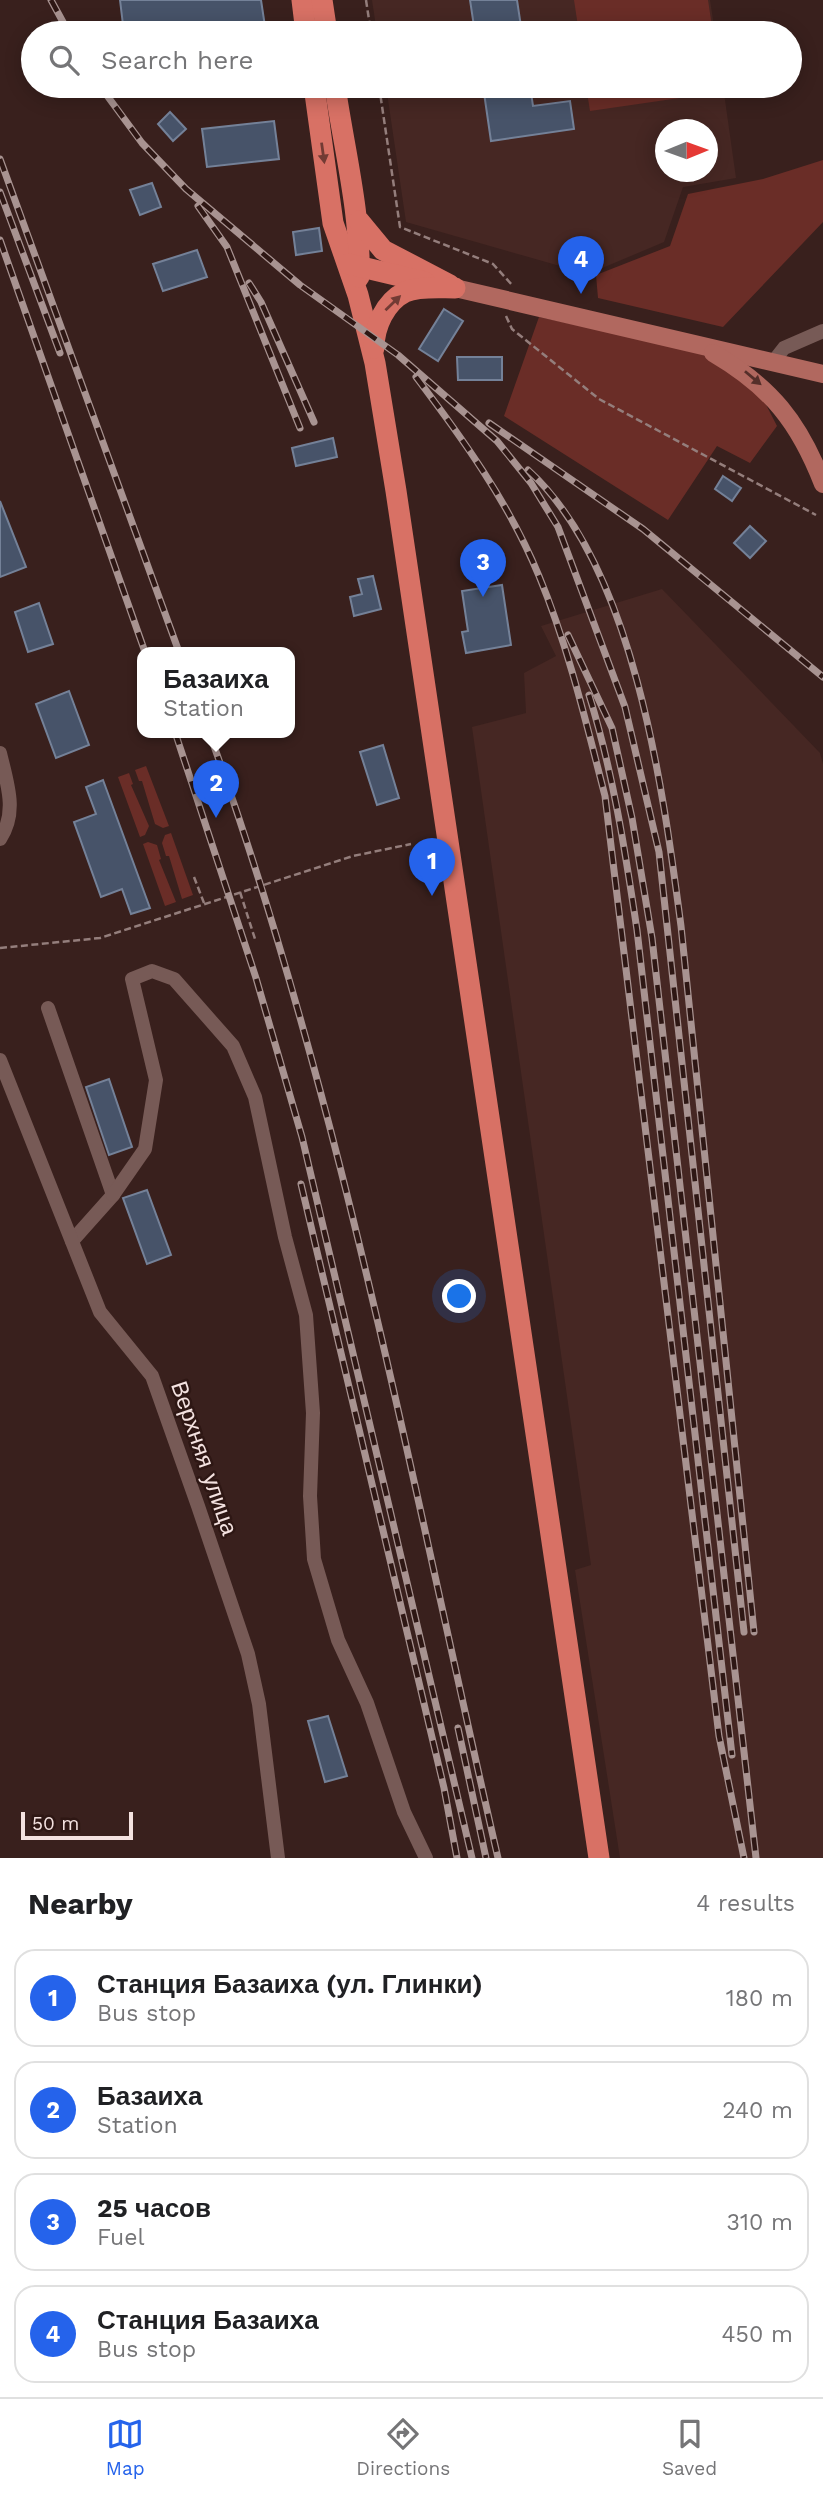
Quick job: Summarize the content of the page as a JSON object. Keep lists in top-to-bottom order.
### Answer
{
  "streets": {
    "street": ["Верхняя улица"]
  },
  "scale_bar": "50 m",
  "north": "right",
  "page": {
    "search": "Search here",
    "pins": [
      "4",
      "3",
      "2",
      "1"
    ],
    "popup": ["Базаиха", "Station"],
    "scale": "50 m",
    "heading": ["Nearby", "4 results"],
    "list": [
      {
        "mark": "1",
        "name": "Станция Базаиха (ул. Глинки)",
        "note": "Bus stop",
        "value": "180 m"
      },
      {
        "mark": "2",
        "name": "Базаиха",
        "note": "Station",
        "value": "240 m"
      },
      {
        "mark": "3",
        "name": "25 часов",
        "note": "Fuel",
        "value": "310 m"
      },
      {
        "mark": "4",
        "name": "Станция Базаиха",
        "note": "Bus stop",
        "value": "450 m"
      }
    ],
    "nav": ["Map", "Directions", "Saved"]
  }
}
